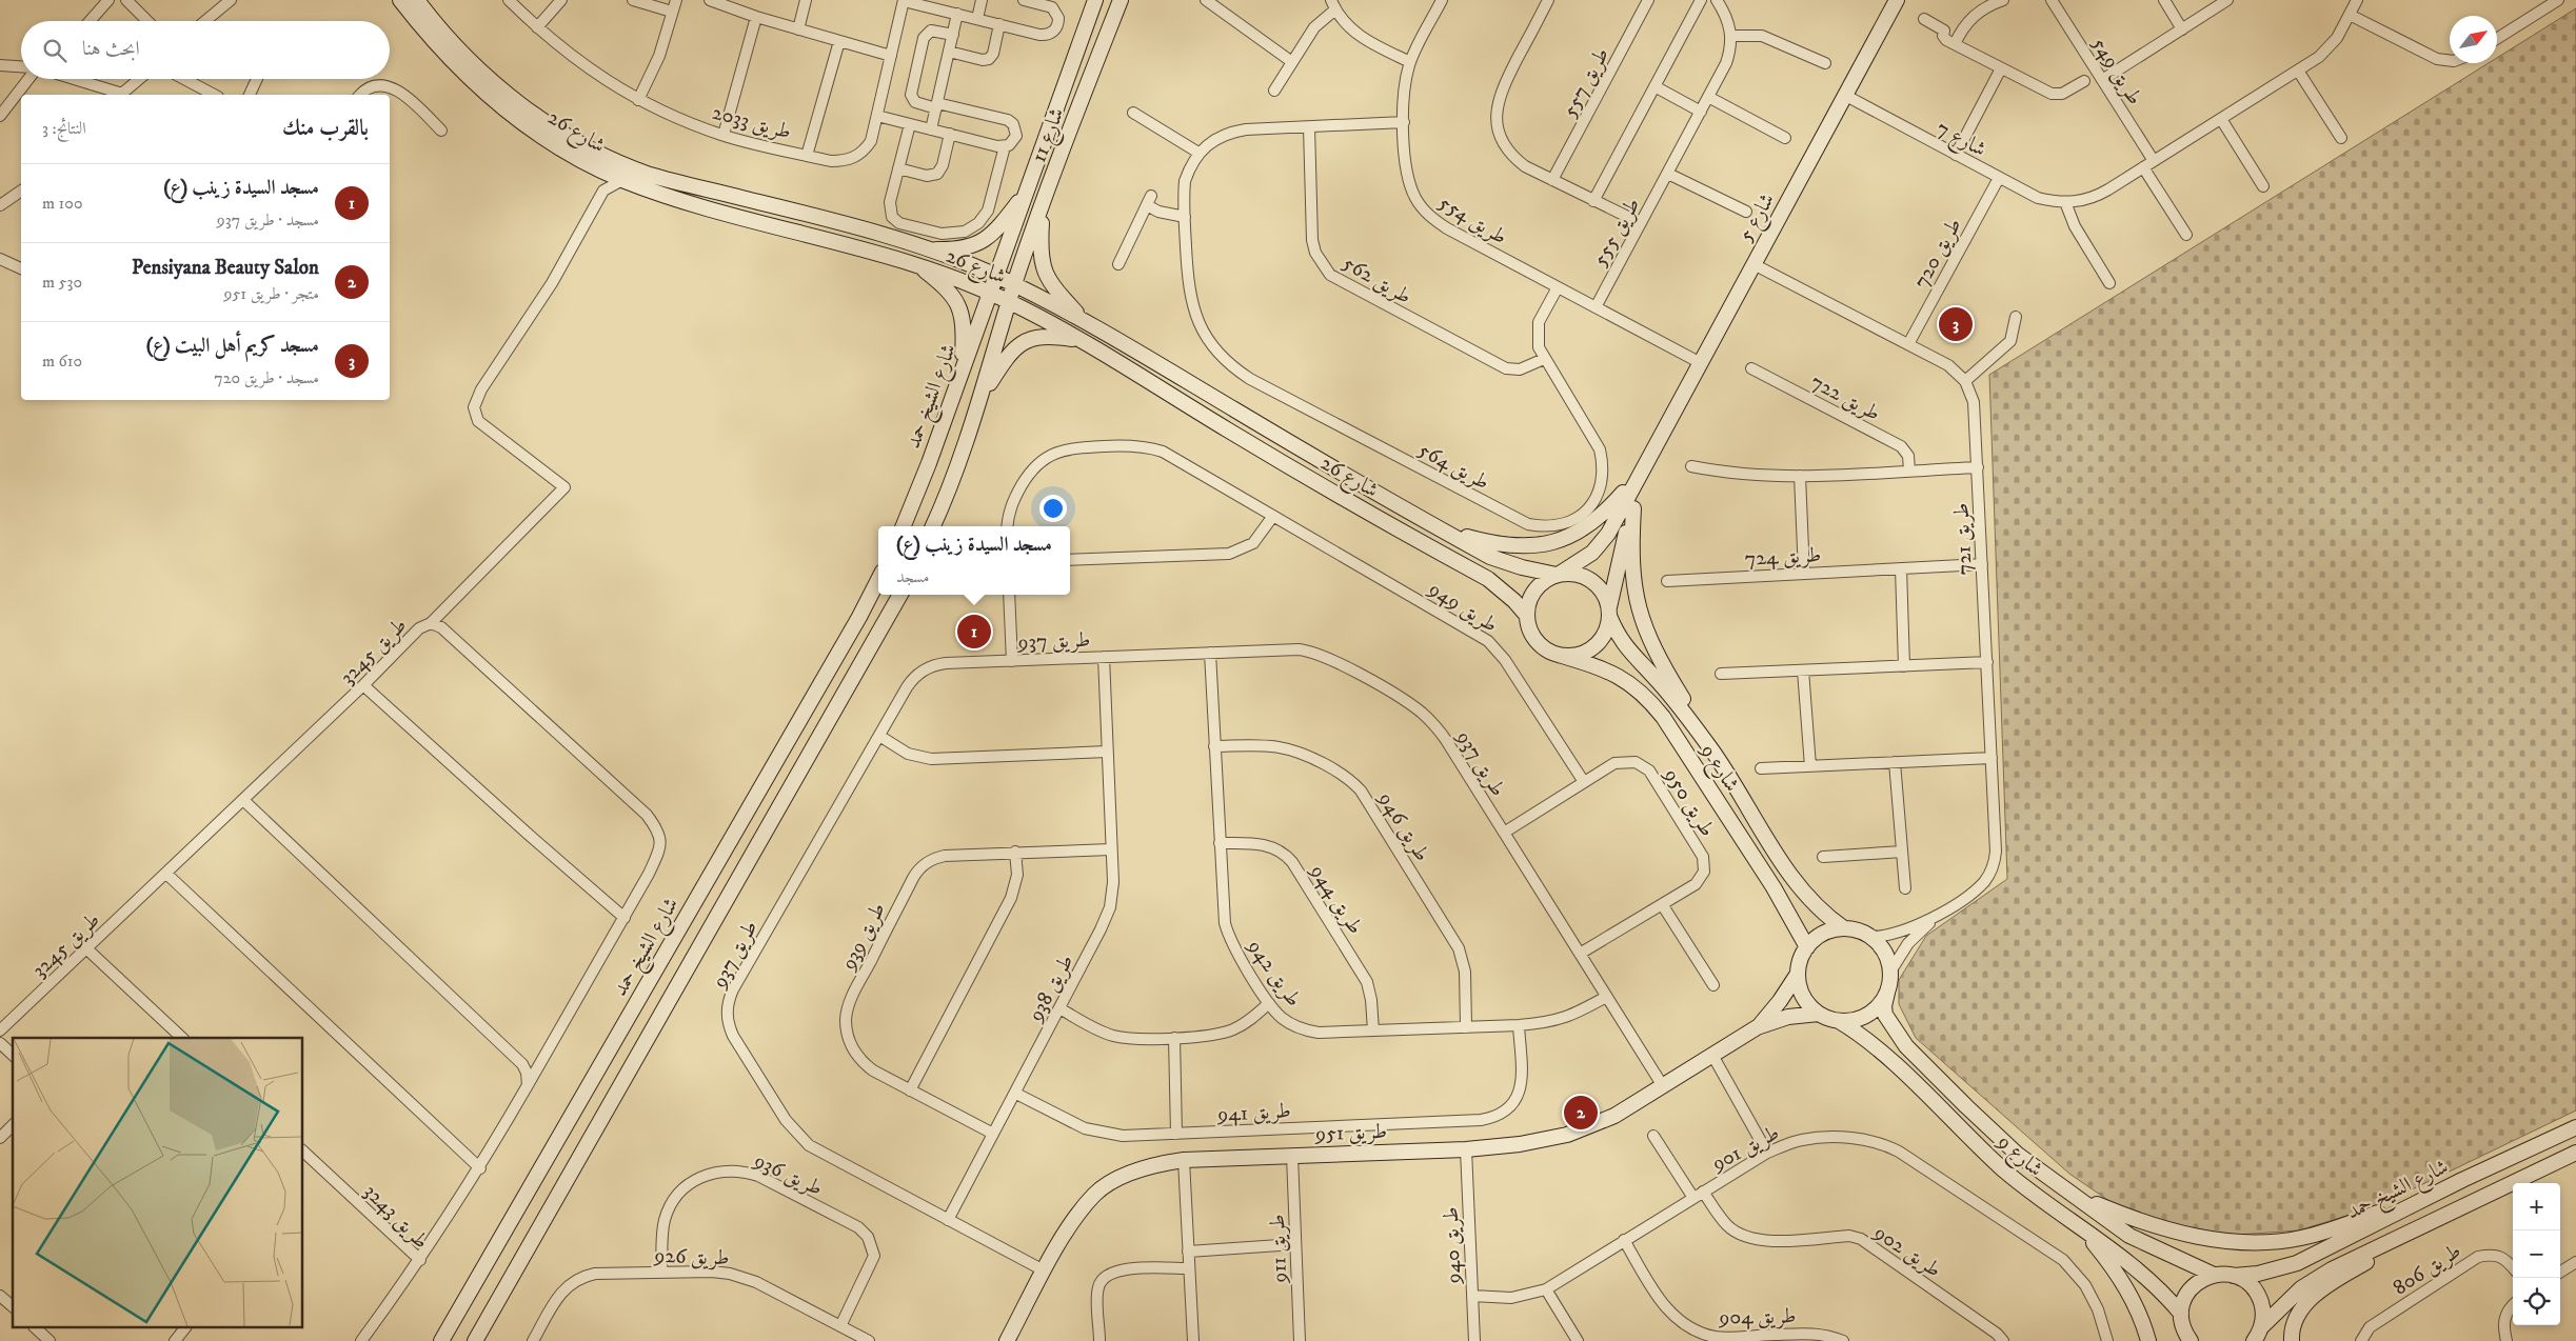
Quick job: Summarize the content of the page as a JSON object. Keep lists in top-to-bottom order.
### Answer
{
  "streets": {
    "main road": [
      "شارع 26",
      "شارع 11",
      "شارع 5",
      "شارع الشيخ حمد",
      "شارع 9",
      "طريق 951"
    ],
    "street": [
      "طريق 549",
      "طريق 557",
      "طريق 2033",
      "شارع 7",
      "طريق 554",
      "طريق 555",
      "طريق 720",
      "طريق 562",
      "طريق 722",
      "طريق 564",
      "طريق 721",
      "طريق 724",
      "طريق 949",
      "طريق 937",
      "طريق 3245",
      "طريق 950",
      "طريق 946",
      "طريق 944",
      "طريق 939",
      "طريق 942",
      "طريق 938",
      "طريق 941",
      "طريق 901",
      "طريق 936",
      "طريق 3243",
      "طريق 940",
      "طريق 911",
      "طريق 902",
      "طريق 926",
      "طريق 806",
      "طريق 904"
    ]
  },
  "crossings": [
    ["طريق 549", "شارع 7"],
    ["شارع 26", "شارع 11"],
    ["شارع 26", "شارع 5"],
    ["شارع 26", "شارع الشيخ حمد"],
    ["شارع 26", "شارع 9"],
    ["شارع 11", "شارع الشيخ حمد"],
    ["شارع 7", "شارع 5"],
    ["شارع 7", "طريق 720"],
    ["شارع 5", "طريق 554"],
    ["شارع 5", "طريق 721"],
    ["شارع 5", "شارع 9"],
    ["طريق 554", "طريق 555"],
    ["طريق 554", "طريق 564"],
    ["طريق 720", "طريق 721"],
    ["طريق 562", "طريق 564"],
    ["شارع الشيخ حمد", "شارع 9"],
    ["طريق 721", "طريق 724"],
    ["طريق 721", "شارع 9"],
    ["طريق 721", "طريق 951"],
    ["طريق 949", "طريق 950"],
    ["طريق 937", "طريق 950"],
    ["طريق 937", "طريق 942"],
    ["طريق 937", "طريق 938"],
    ["طريق 937", "طريق 951"],
    ["طريق 3245", "طريق 3243"],
    ["شارع 9", "طريق 951"],
    ["طريق 946", "طريق 942"],
    ["طريق 944", "طريق 942"],
    ["طريق 939", "طريق 938"],
    ["طريق 942", "طريق 941"],
    ["طريق 938", "طريق 941"],
    ["طريق 951", "طريق 940"],
    ["طريق 951", "طريق 911"],
    ["طريق 901", "طريق 940"],
    ["طريق 901", "طريق 902"],
    ["طريق 901", "طريق 904"],
    ["طريق 936", "طريق 926"]
  ],
  "north": "top right",
  "page": {
    "search": "ابحث هنا",
    "heading": ["بالقرب منك", "النتائج: 3"],
    "list": [
      {
        "mark": "1",
        "name": "مسجد السيدة زينب (ع)",
        "note": "مسجد · طريق 937",
        "value": "100 m"
      },
      {
        "mark": "2",
        "name": "Pensiyana Beauty Salon",
        "note": "متجر · طريق 951",
        "value": "530 m"
      },
      {
        "mark": "3",
        "name": "مسجد كريم أهل البيت (ع)",
        "note": "مسجد · طريق 720",
        "value": "610 m"
      }
    ],
    "pins": ["3", "1", "2"],
    "popup": ["مسجد السيدة زينب (ع)", "مسجد"],
    "map_buttons": ["+", "−"]
  }
}
